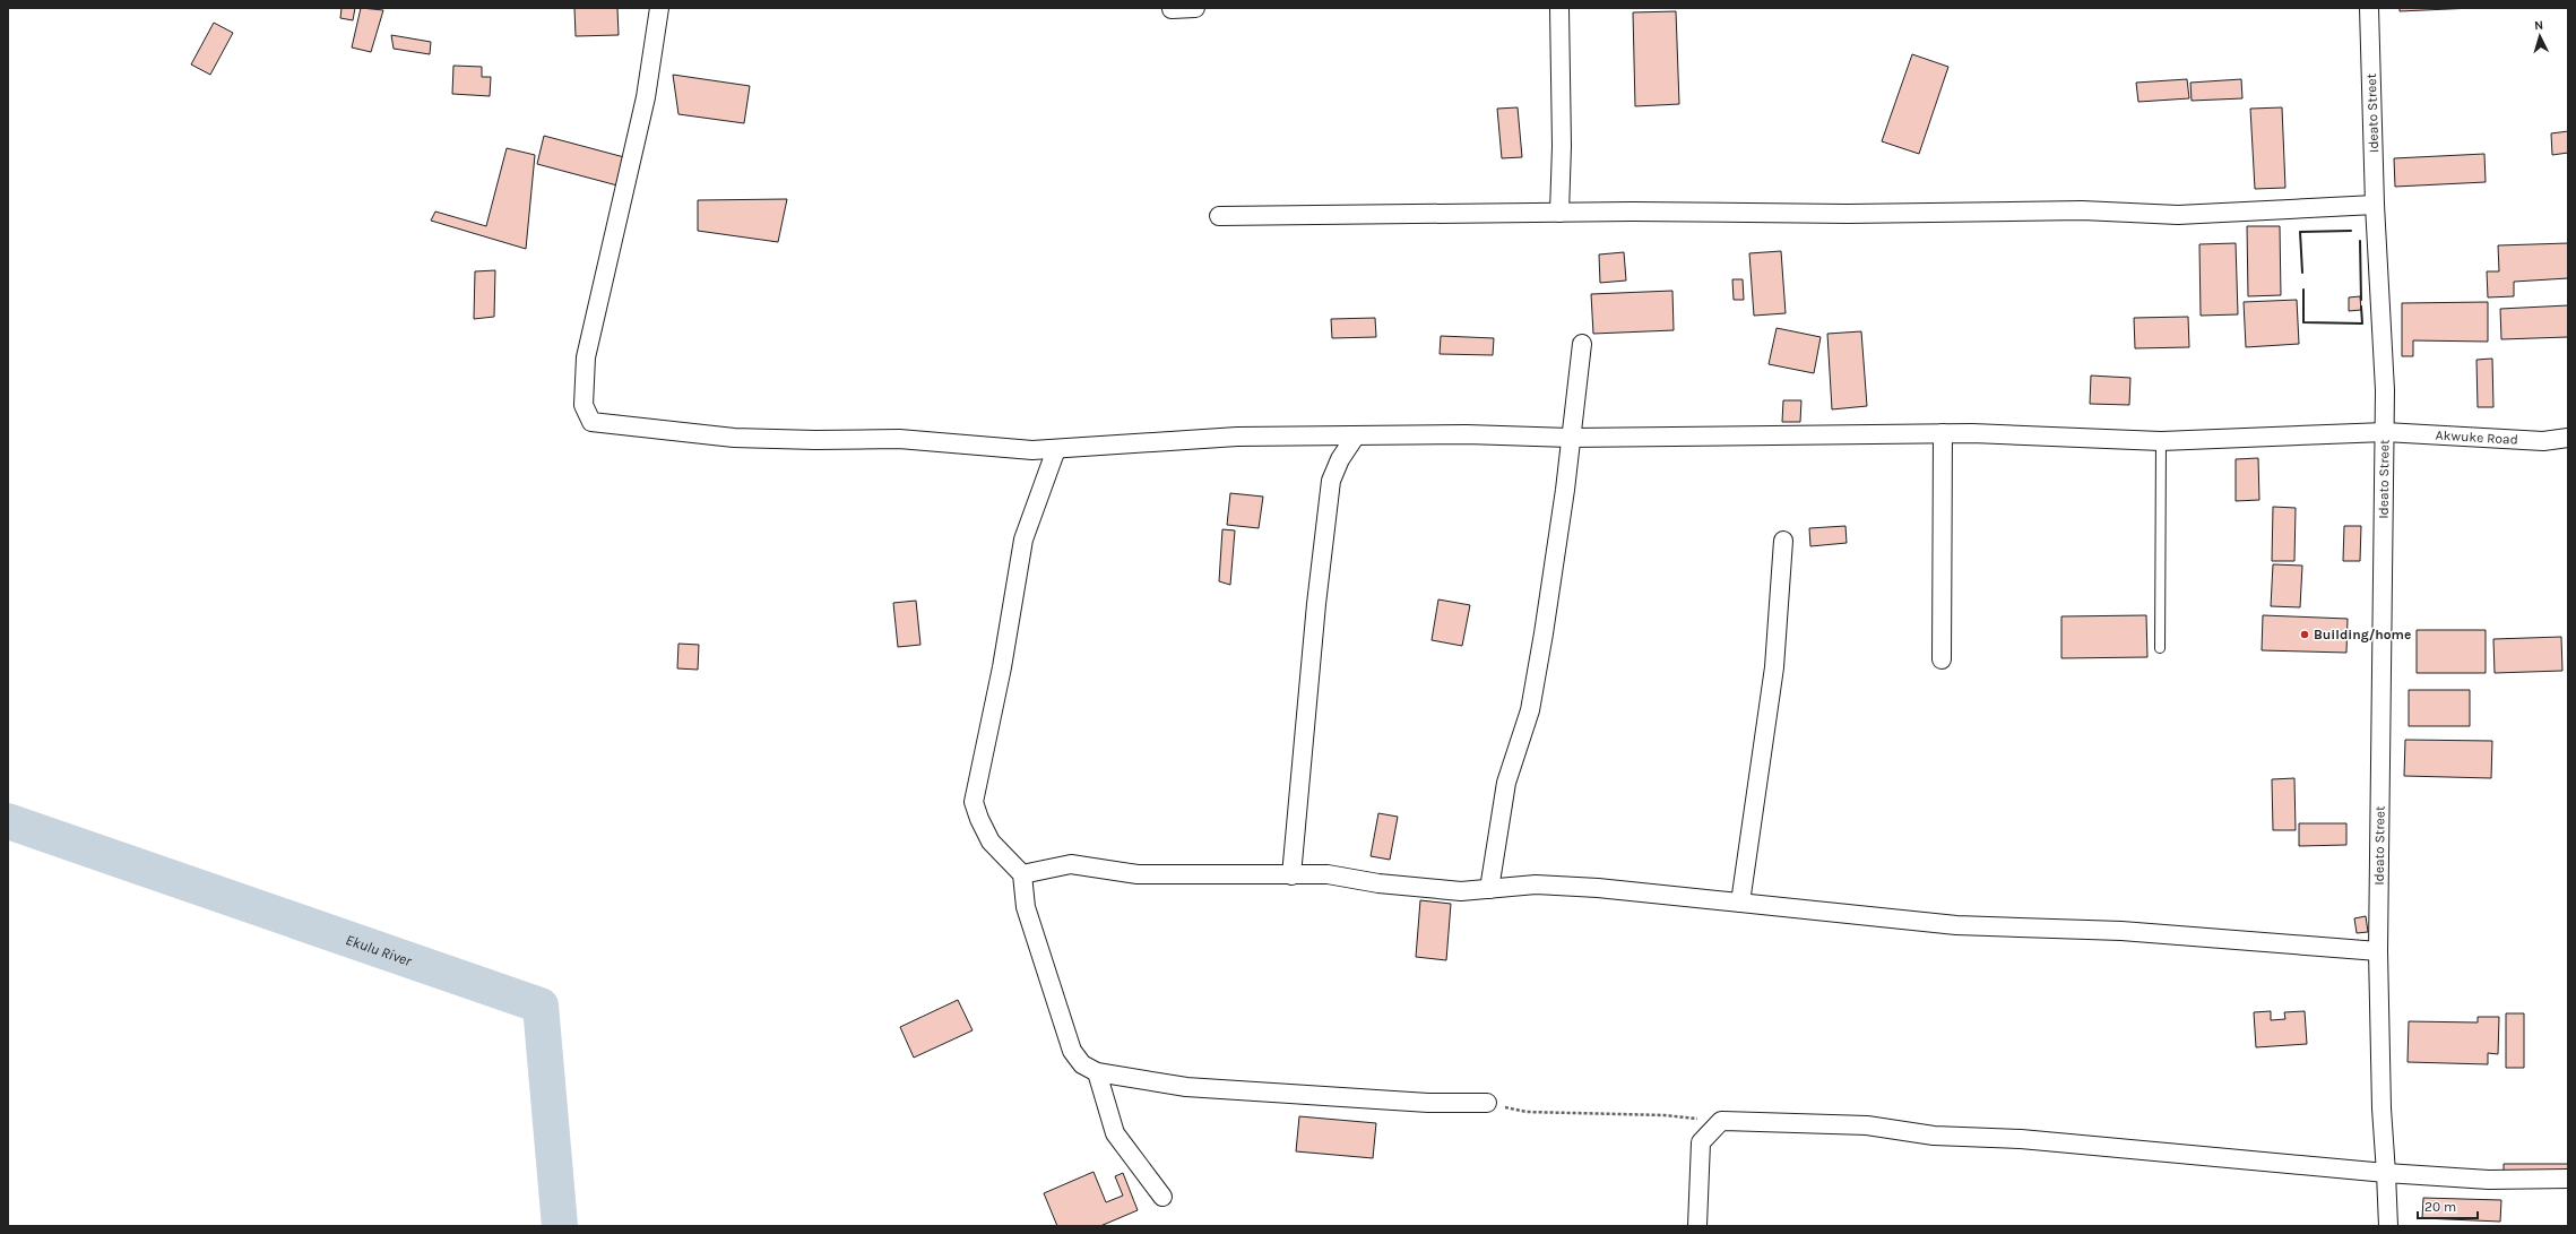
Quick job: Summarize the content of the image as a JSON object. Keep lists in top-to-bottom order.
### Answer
{
  "streets": {
    "street": ["Ideato Street", "Akwuke Road"]
  },
  "crossings": [
    ["Ideato Street", "Akwuke Road"]
  ],
  "water": ["Ekulu River"],
  "places": ["Building/home"],
  "scale_bar": "20 m",
  "north": "top"
}
